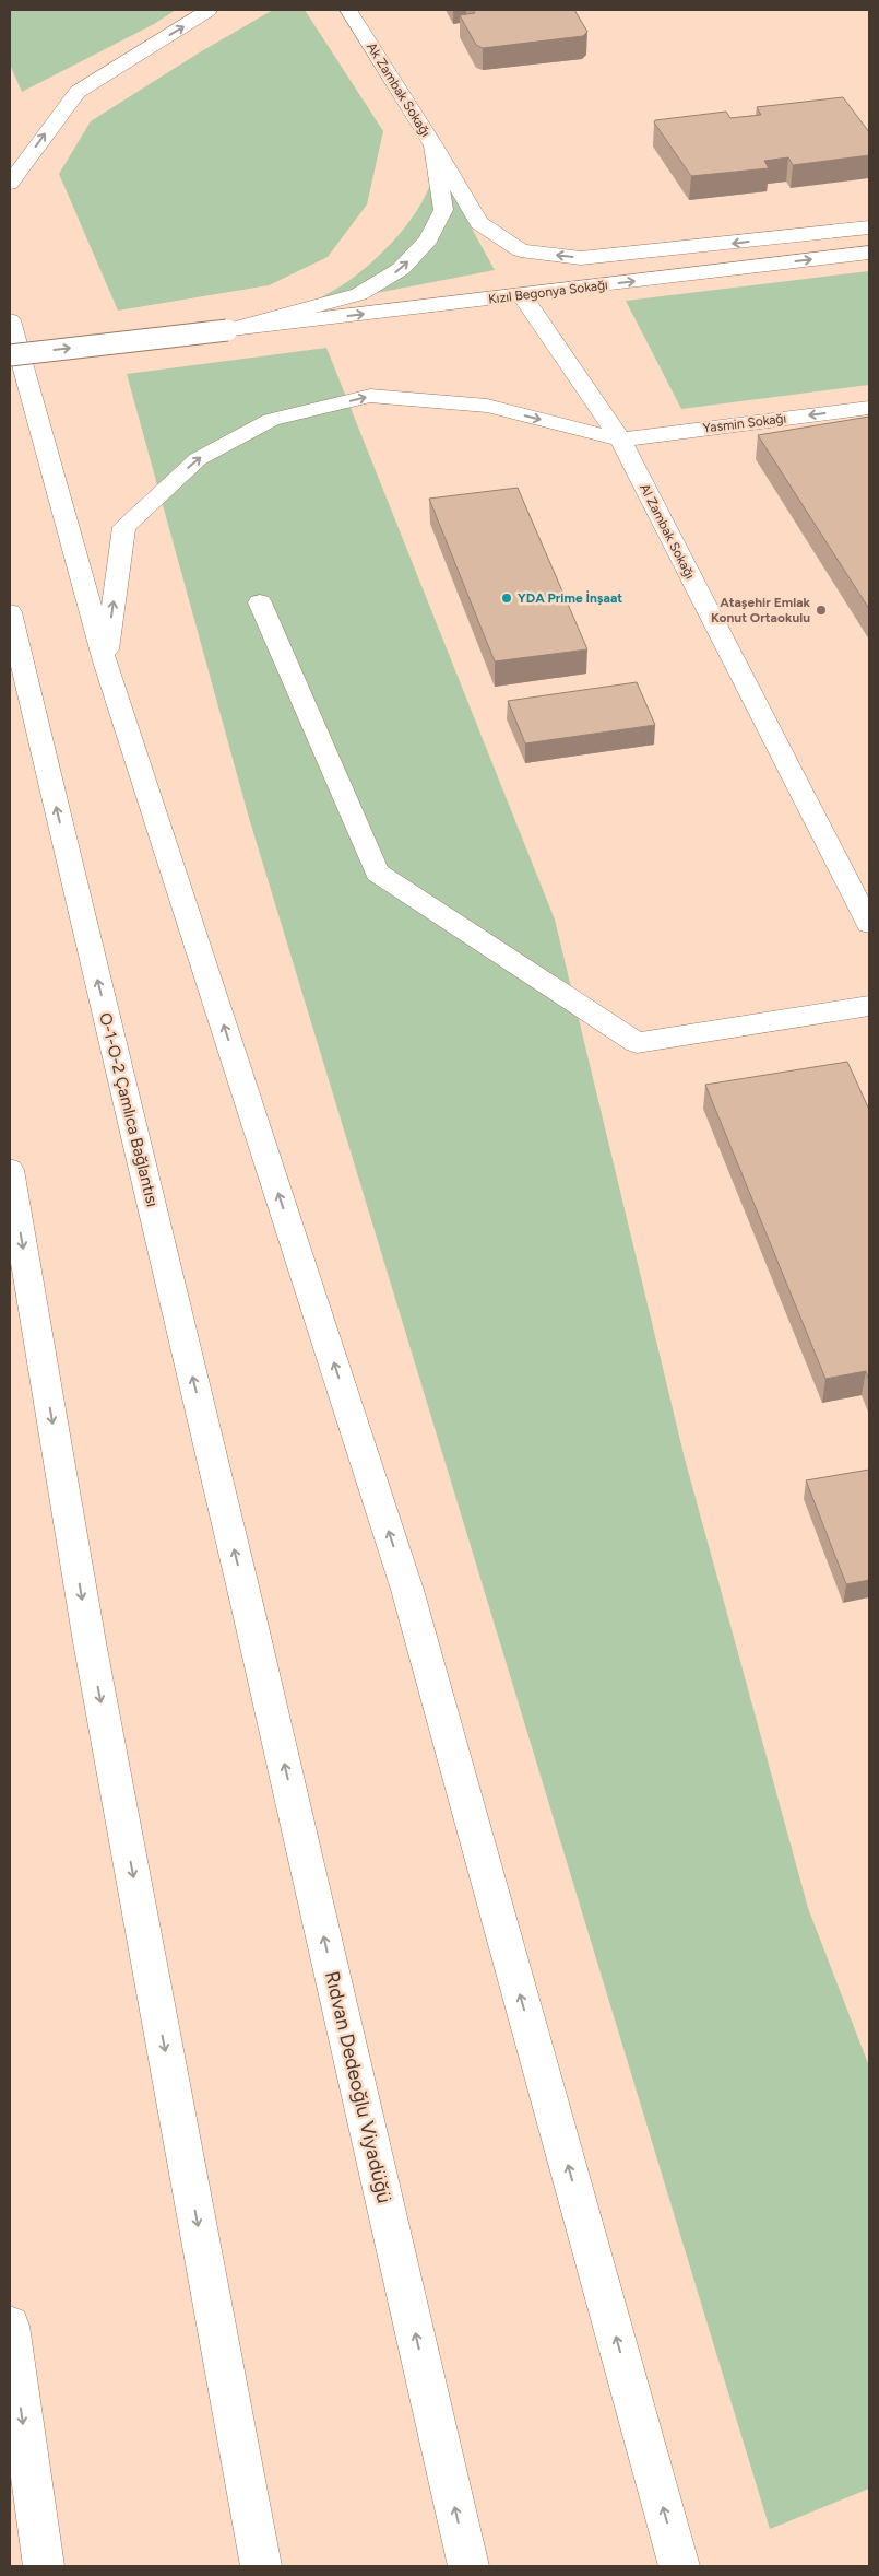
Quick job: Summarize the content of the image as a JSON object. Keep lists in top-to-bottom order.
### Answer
{
  "streets": {
    "main road": [
      "Ak Zambak Sokağı",
      "Kızıl Begonya Sokağı",
      "Yasmin Sokağı",
      "Al Zambak Sokağı",
      "O-1-O-2 Çamlıca Bağlantısı",
      "Rıdvan Dedeoğlu Viyadüğü"
    ]
  },
  "crossings": [
    ["Ak Zambak Sokağı", "Kızıl Begonya Sokağı"],
    ["Kızıl Begonya Sokağı", "Al Zambak Sokağı"],
    ["Yasmin Sokağı", "Al Zambak Sokağı"],
    ["O-1-O-2 Çamlıca Bağlantısı", "Rıdvan Dedeoğlu Viyadüğü"]
  ],
  "one_way": ["Ak Zambak Sokağı", "Yasmin Sokağı"],
  "places": ["YDA Prime İnşaat", "Ataşehir Emlak Konut Ortaokulu"]
}
